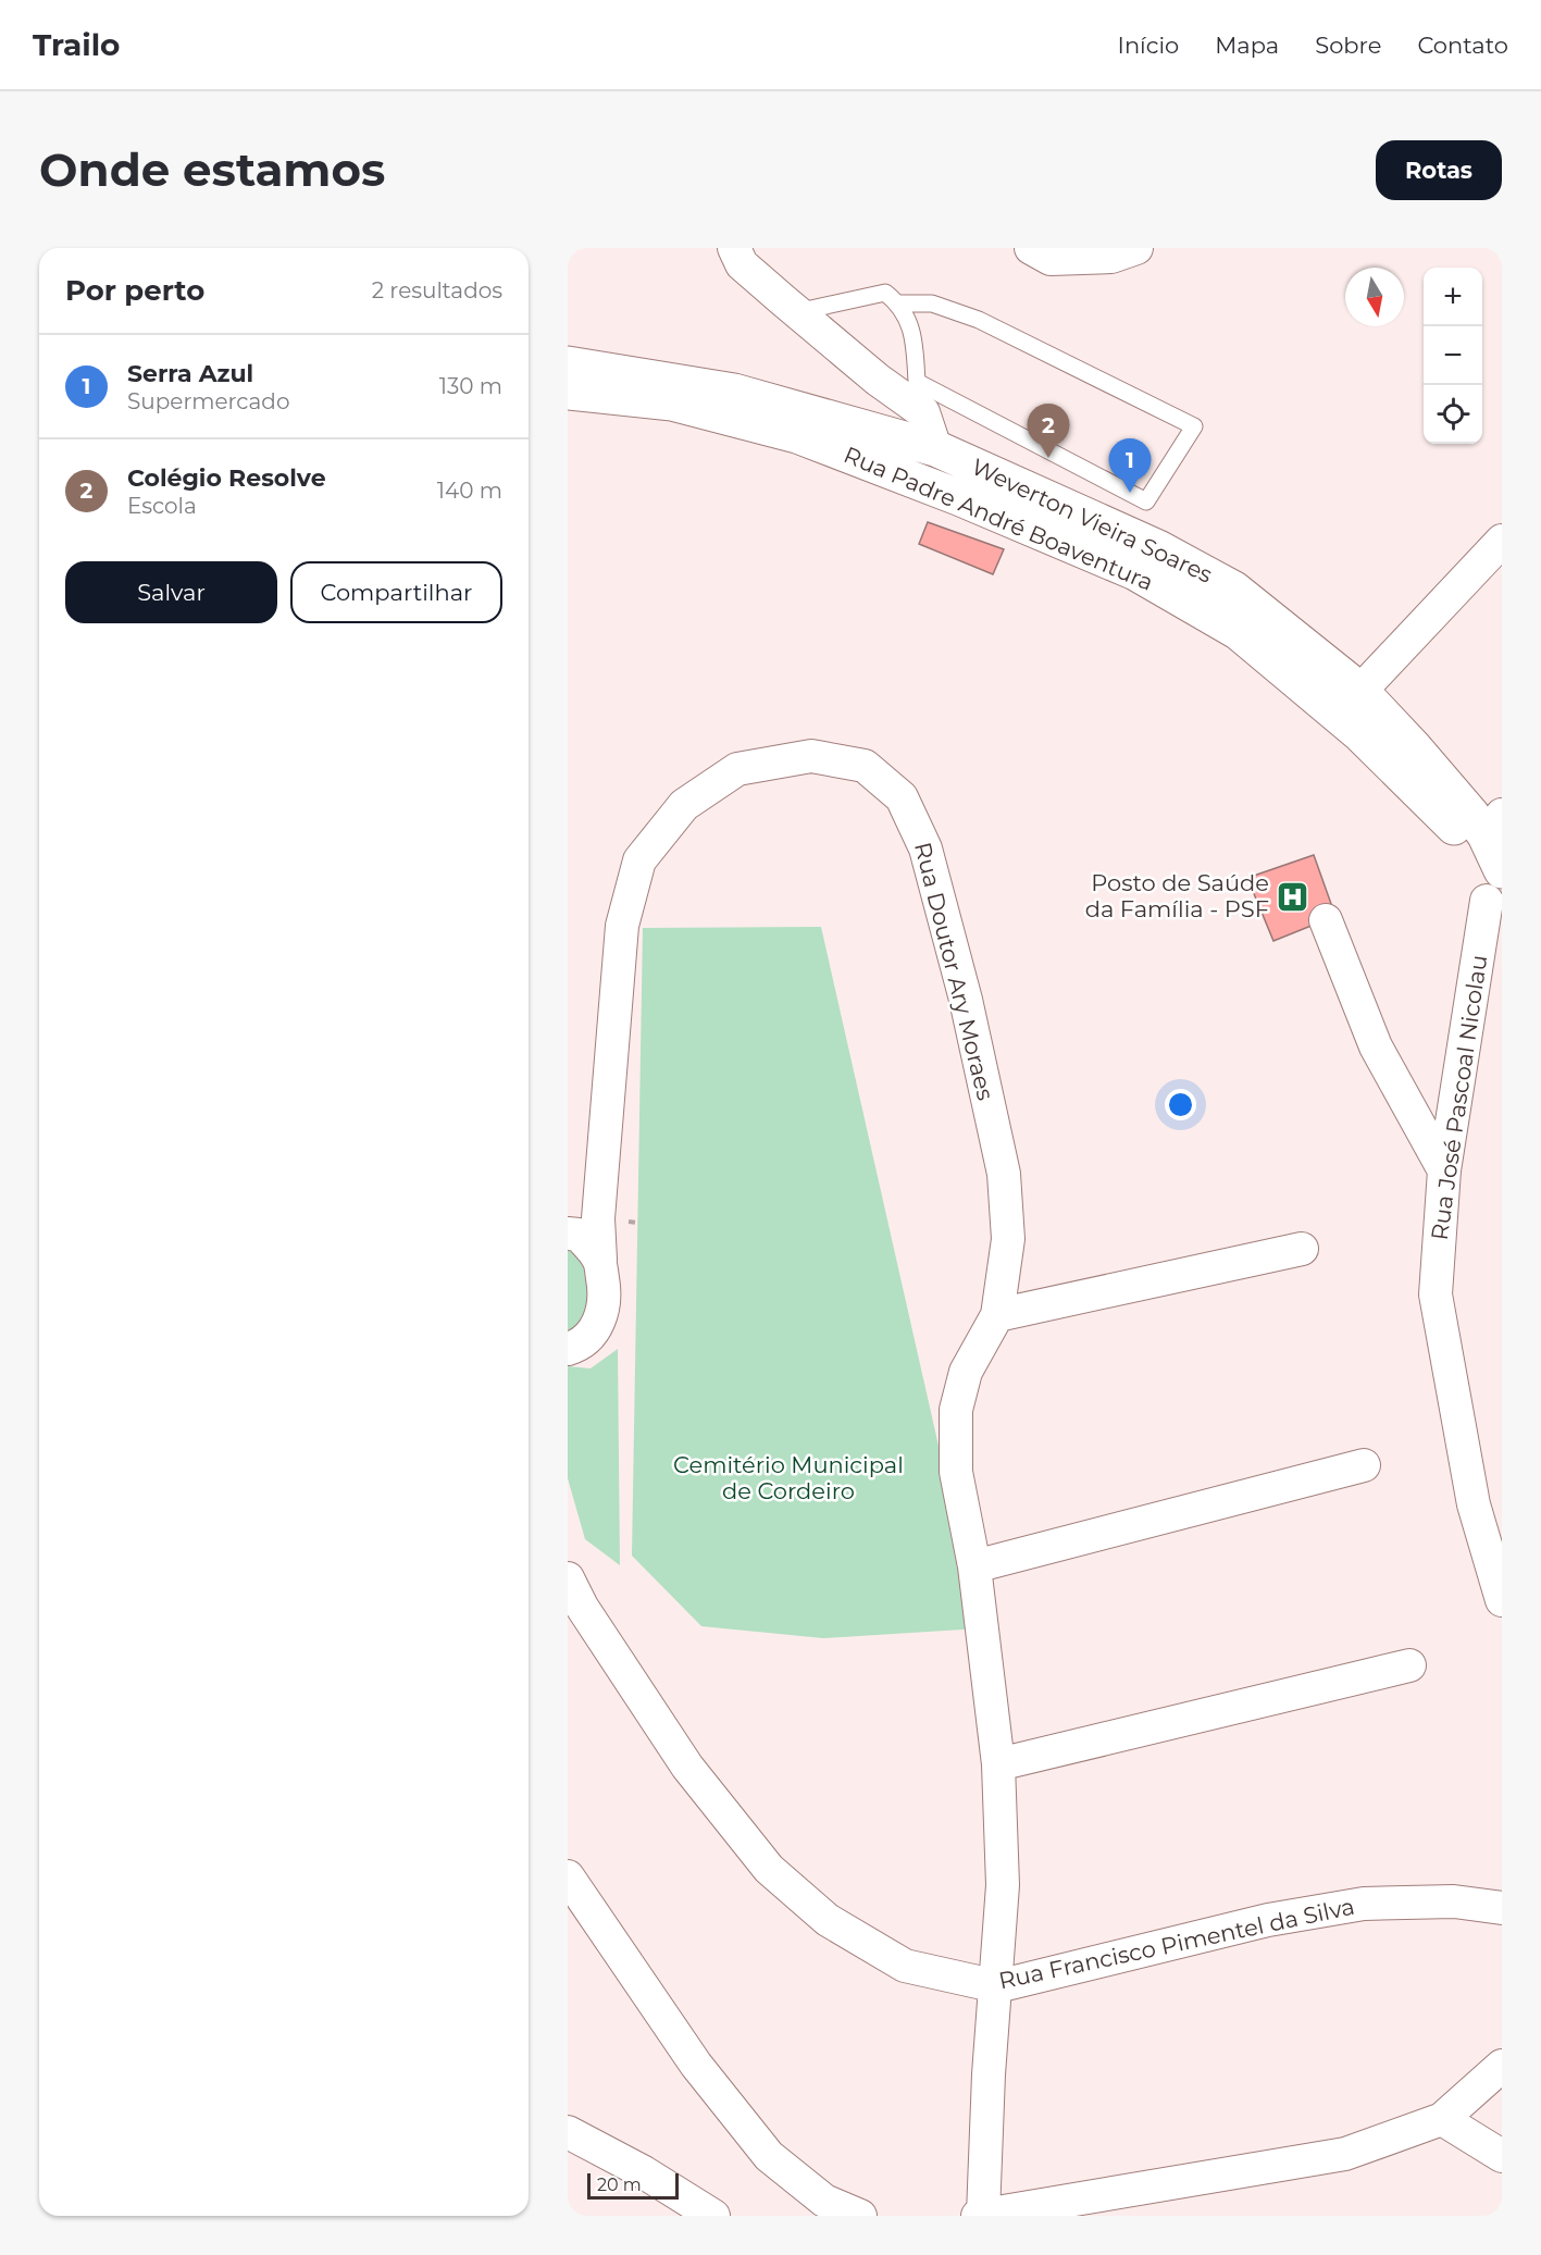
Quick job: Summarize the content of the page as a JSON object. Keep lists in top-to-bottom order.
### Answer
{
  "streets": {
    "main road": ["Rua Padre André Boaventura", "Weverton Vieira Soares"],
    "street": ["Rua Doutor Ary Moraes", "Rua José Pascoal Nicolau", "Rua Francisco Pimentel da Silva"]
  },
  "crossings": [
    ["Rua Padre André Boaventura", "Weverton Vieira Soares"],
    ["Rua Padre André Boaventura", "Rua José Pascoal Nicolau"],
    ["Weverton Vieira Soares", "Rua José Pascoal Nicolau"]
  ],
  "parks": ["Cemitério Municipal de Cordeiro"],
  "places": {
    "hospital": ["Posto de Saúde da Família - PSF"]
  },
  "scale_bar": "20 m",
  "north": "bottom",
  "page": {
    "header": "Trailo",
    "nav": [
      "Início",
      "Mapa",
      "Sobre",
      "Contato"
    ],
    "buttons": [
      "Rotas",
      ["Salvar", "Compartilhar"]
    ],
    "title": "Onde estamos",
    "heading": ["Por perto", "2 resultados"],
    "map_buttons": ["+", "−"],
    "list": [
      {
        "mark": "1",
        "name": "Serra Azul",
        "note": "Supermercado",
        "value": "130 m"
      },
      {
        "mark": "2",
        "name": "Colégio Resolve",
        "note": "Escola",
        "value": "140 m"
      }
    ],
    "pins": ["2", "1"],
    "scale": "20 m"
  }
}
